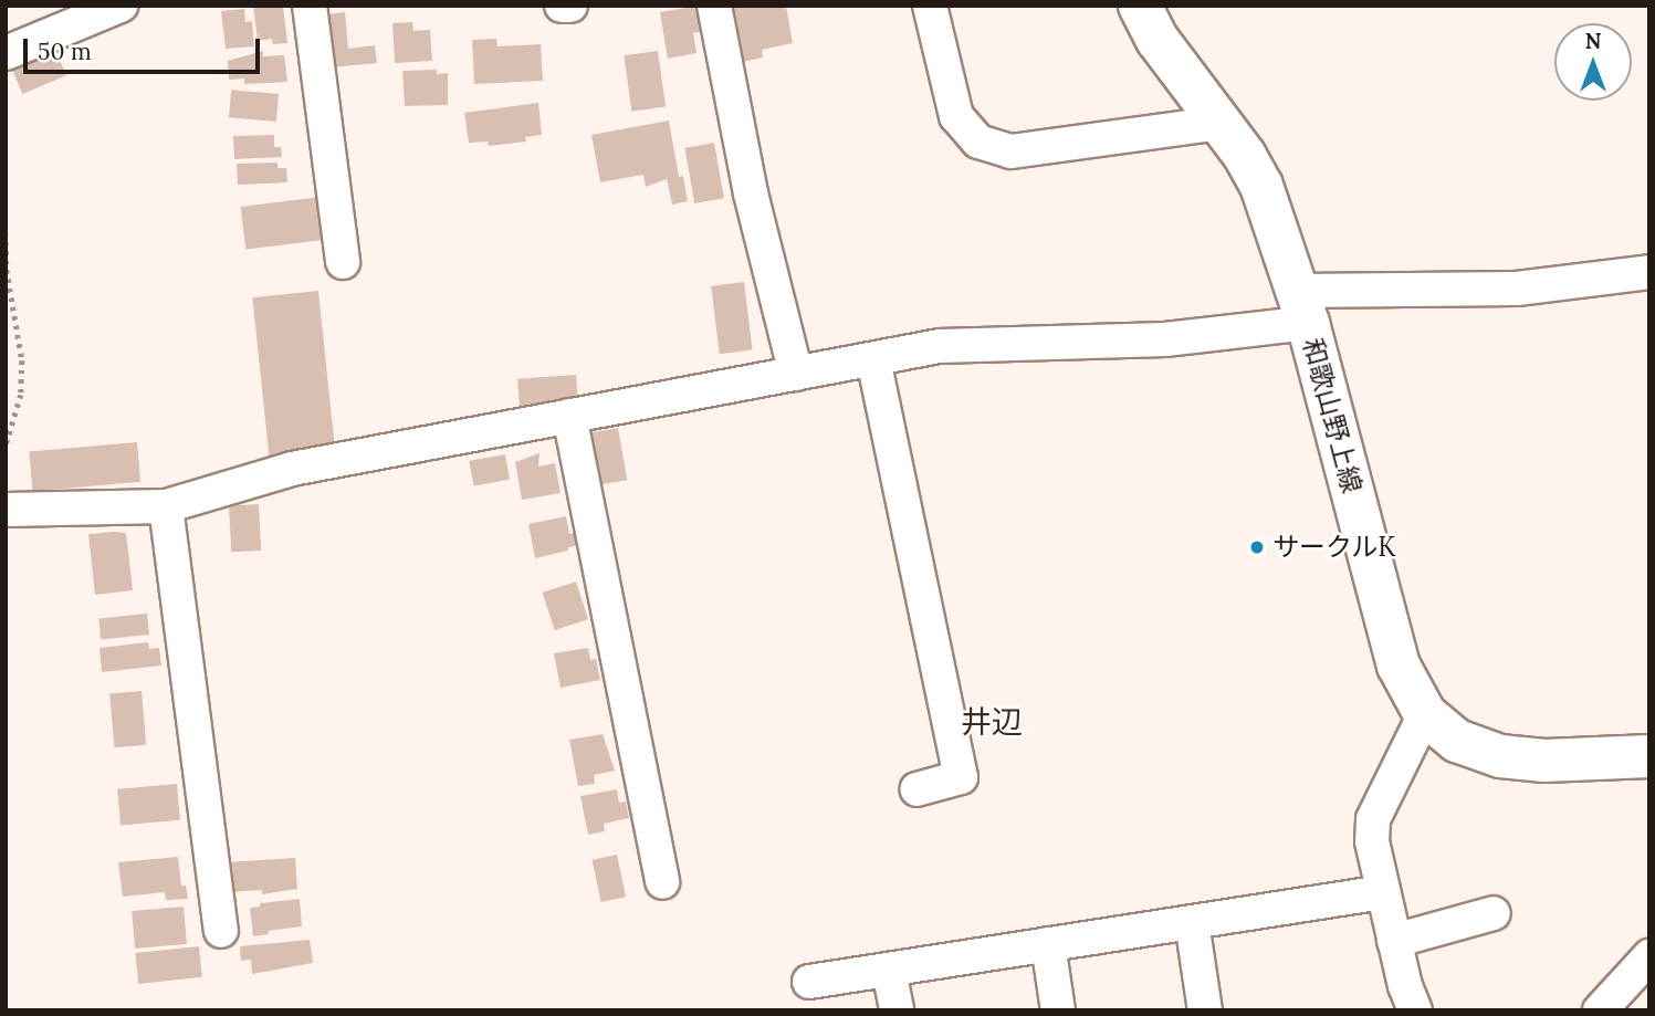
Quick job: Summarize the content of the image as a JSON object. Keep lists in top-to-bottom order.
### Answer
{
  "streets": {
    "main road": ["和歌山野上線"]
  },
  "districts": ["井辺"],
  "places": ["サークルK"],
  "scale_bar": "50 m",
  "north": "top"
}
